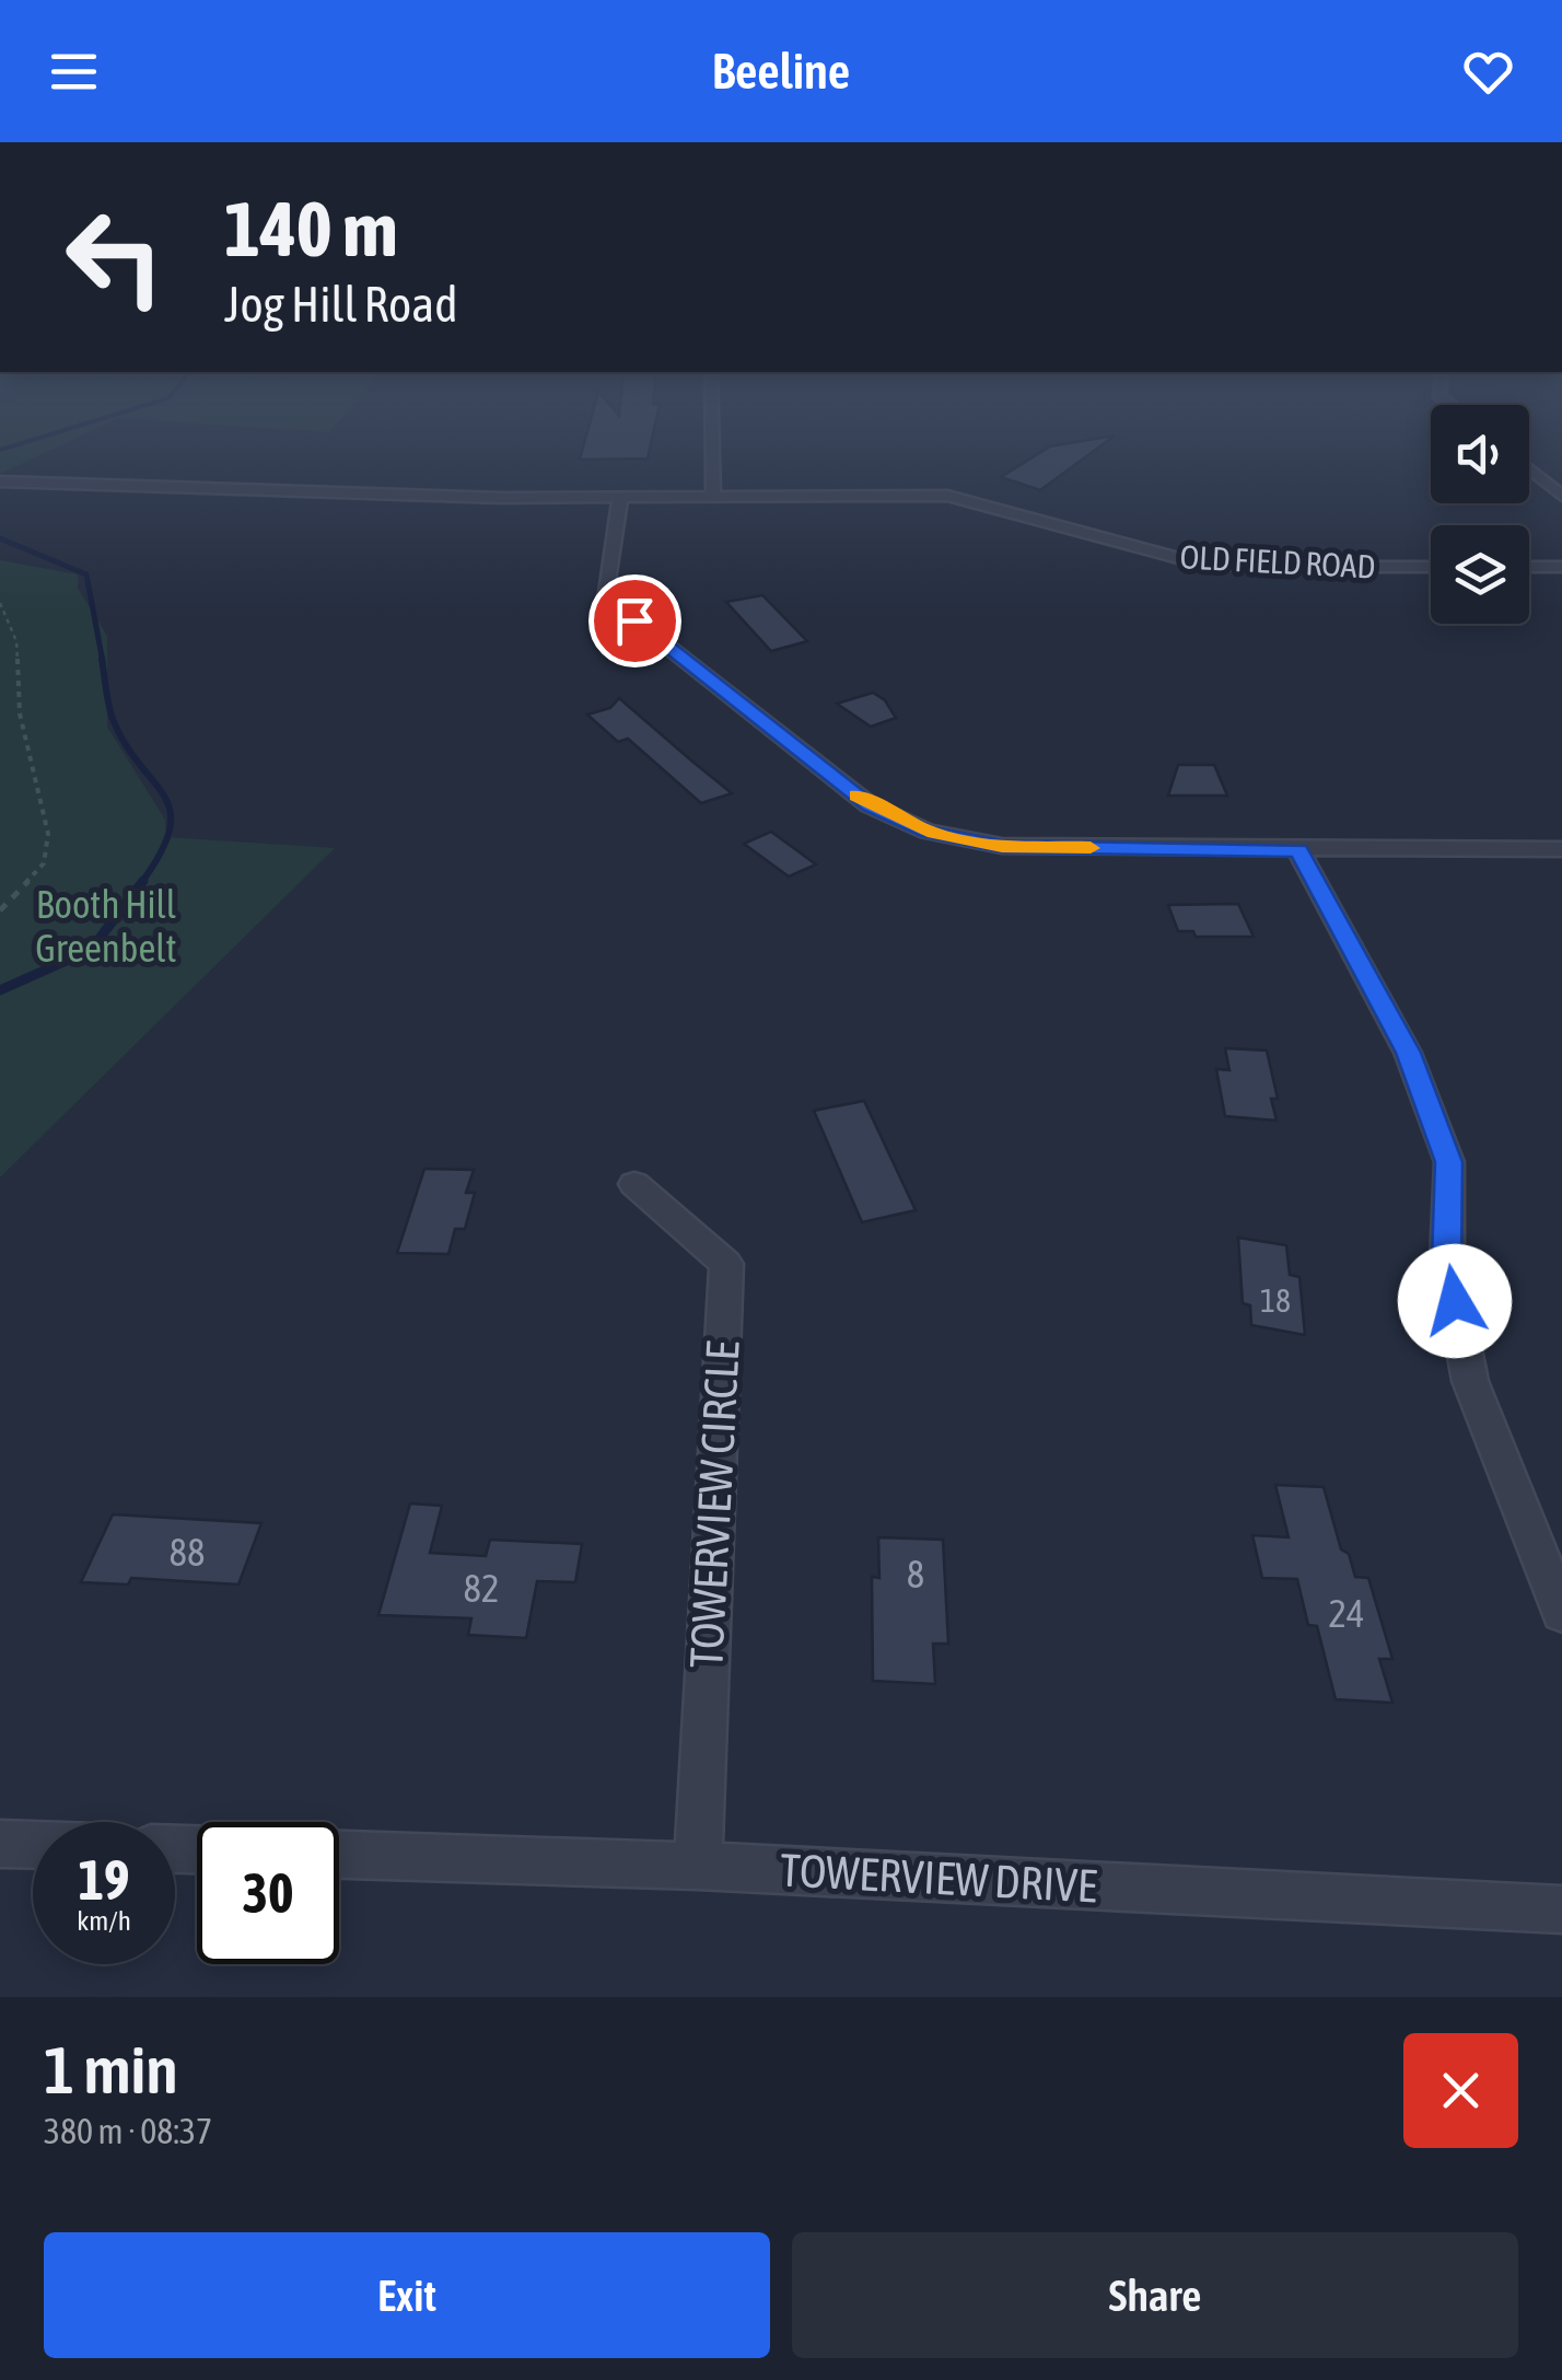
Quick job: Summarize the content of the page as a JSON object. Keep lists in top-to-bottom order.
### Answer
{
  "streets": {
    "street": ["OLD FIELD ROAD", "TOWERVIEW CIRCLE", "TOWERVIEW DRIVE"]
  },
  "crossings": [
    ["TOWERVIEW CIRCLE", "TOWERVIEW DRIVE"]
  ],
  "parks": ["Booth Hill Greenbelt"],
  "house_numbers": [
    "18",
    "88",
    "8",
    "82",
    "24"
  ],
  "page": {
    "header": "Beeline",
    "turn": ["140 m", "Jog Hill Road"],
    "speed": "19 km/h",
    "limit": "30",
    "heading": ["1 min", "380 m · 08:37"],
    "buttons": ["Exit", "Share"]
  }
}
